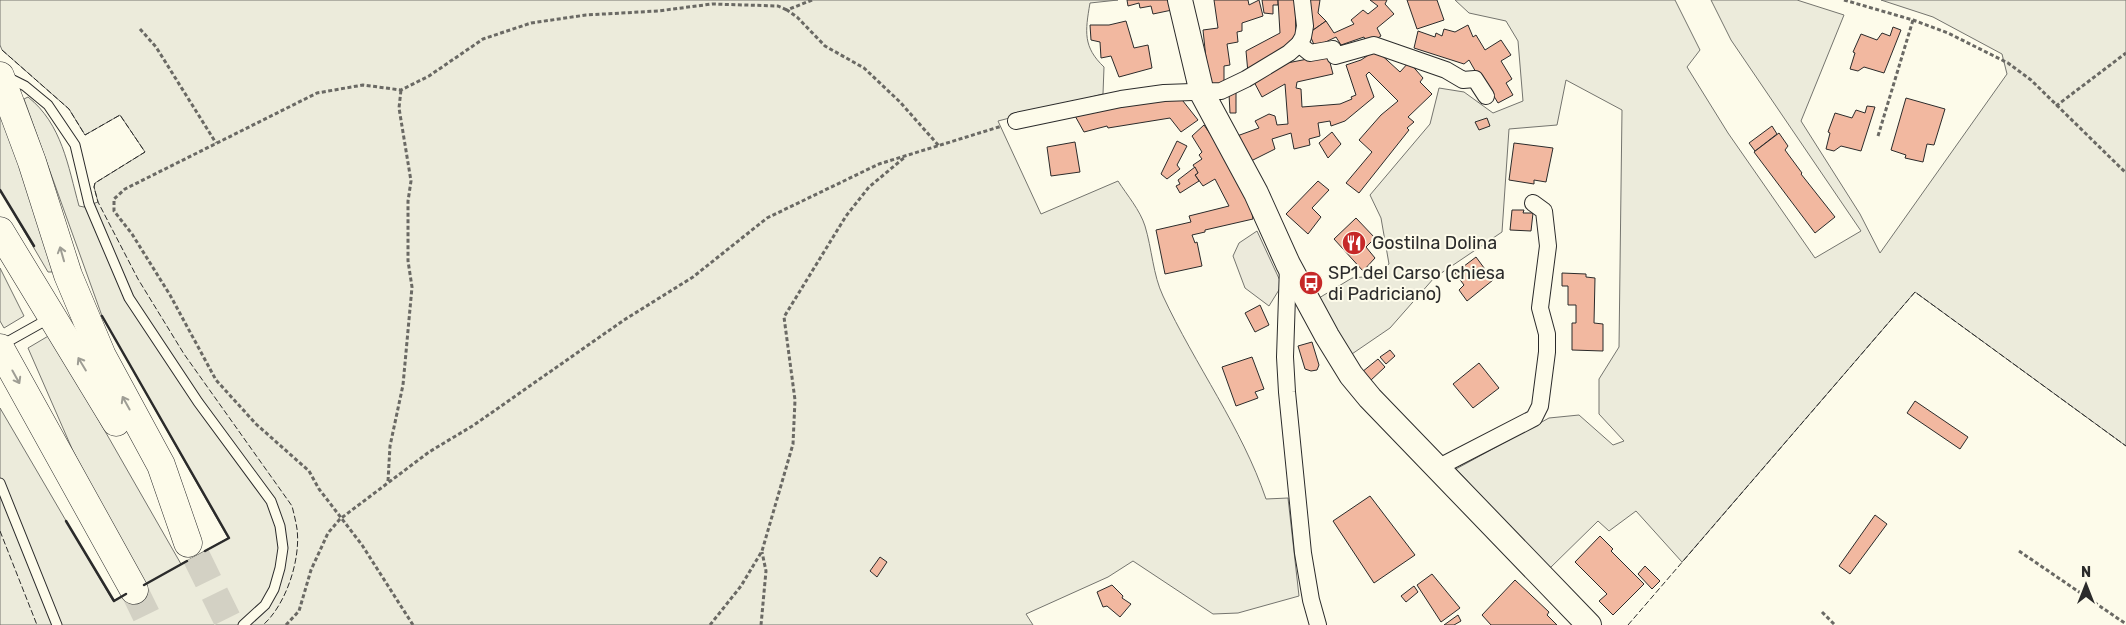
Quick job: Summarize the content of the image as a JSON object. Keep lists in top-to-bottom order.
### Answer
{
  "places": {
    "restaurant": ["Gostilna Dolina"],
    "bus stop": ["SP1 del Carso (chiesa di Padriciano)"]
  },
  "north": "top"
}
